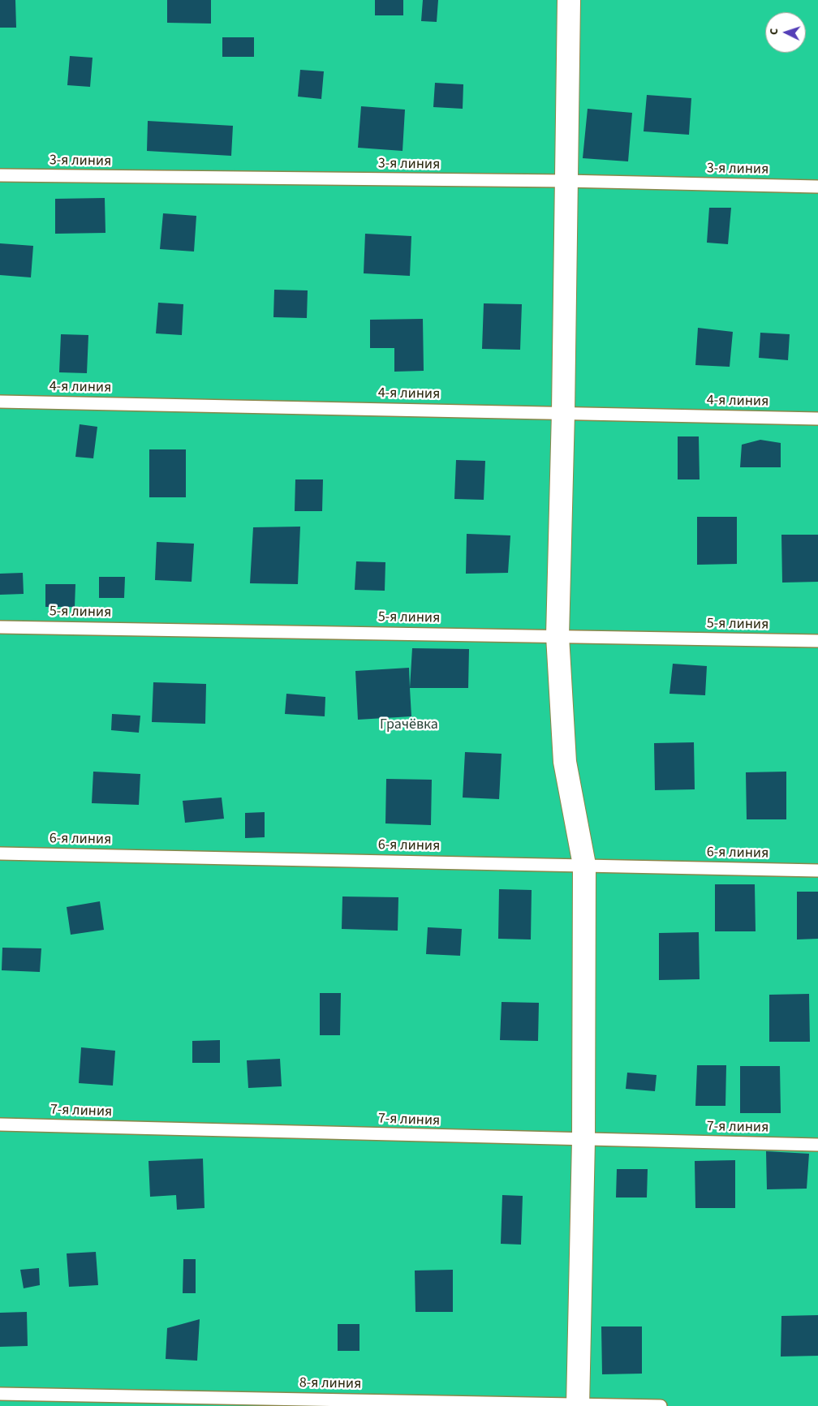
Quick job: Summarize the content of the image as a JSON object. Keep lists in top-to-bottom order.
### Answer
{
  "streets": {
    "lane": [
      "3-я линия",
      "4-я линия",
      "5-я линия",
      "6-я линия",
      "7-я линия",
      "8-я линия"
    ]
  },
  "parks": ["Грачёвка"],
  "north": "left"
}
